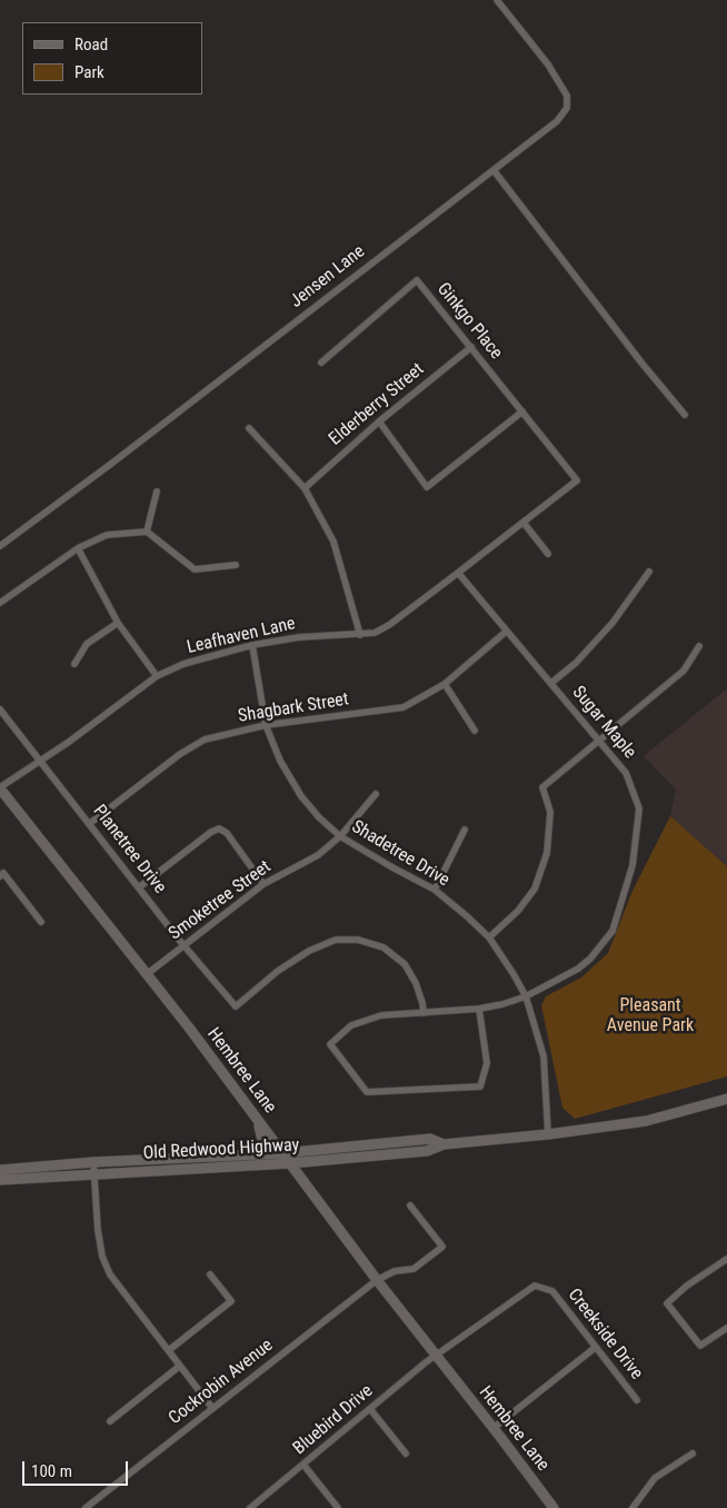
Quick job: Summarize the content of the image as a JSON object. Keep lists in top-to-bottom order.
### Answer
{
  "streets": {
    "main road": ["Hembree Lane", "Old Redwood Highway"],
    "street": [
      "Jensen Lane",
      "Ginkgo Place",
      "Elderberry Street",
      "Leafhaven Lane",
      "Shagbark Street",
      "Sugar Maple",
      "Planetree Drive",
      "Shadetree Drive",
      "Smoketree Street",
      "Creekside Drive",
      "Cockrobin Avenue",
      "Bluebird Drive"
    ]
  },
  "crossings": [
    ["Ginkgo Place", "Elderberry Street"],
    ["Ginkgo Place", "Leafhaven Lane"],
    ["Leafhaven Lane", "Sugar Maple"],
    ["Leafhaven Lane", "Planetree Drive"],
    ["Leafhaven Lane", "Shadetree Drive"],
    ["Leafhaven Lane", "Hembree Lane"],
    ["Shagbark Street", "Sugar Maple"],
    ["Shagbark Street", "Planetree Drive"],
    ["Shagbark Street", "Shadetree Drive"],
    ["Sugar Maple", "Planetree Drive"],
    ["Sugar Maple", "Shadetree Drive"],
    ["Planetree Drive", "Smoketree Street"],
    ["Shadetree Drive", "Smoketree Street"],
    ["Shadetree Drive", "Old Redwood Highway"],
    ["Smoketree Street", "Hembree Lane"],
    ["Hembree Lane", "Old Redwood Highway"],
    ["Hembree Lane", "Creekside Drive"],
    ["Hembree Lane", "Cockrobin Avenue"],
    ["Hembree Lane", "Bluebird Drive"],
    ["Creekside Drive", "Bluebird Drive"]
  ],
  "parks": ["Pleasant Avenue Park"],
  "legend": ["Road", "Park"],
  "scale_bar": "100 m"
}
